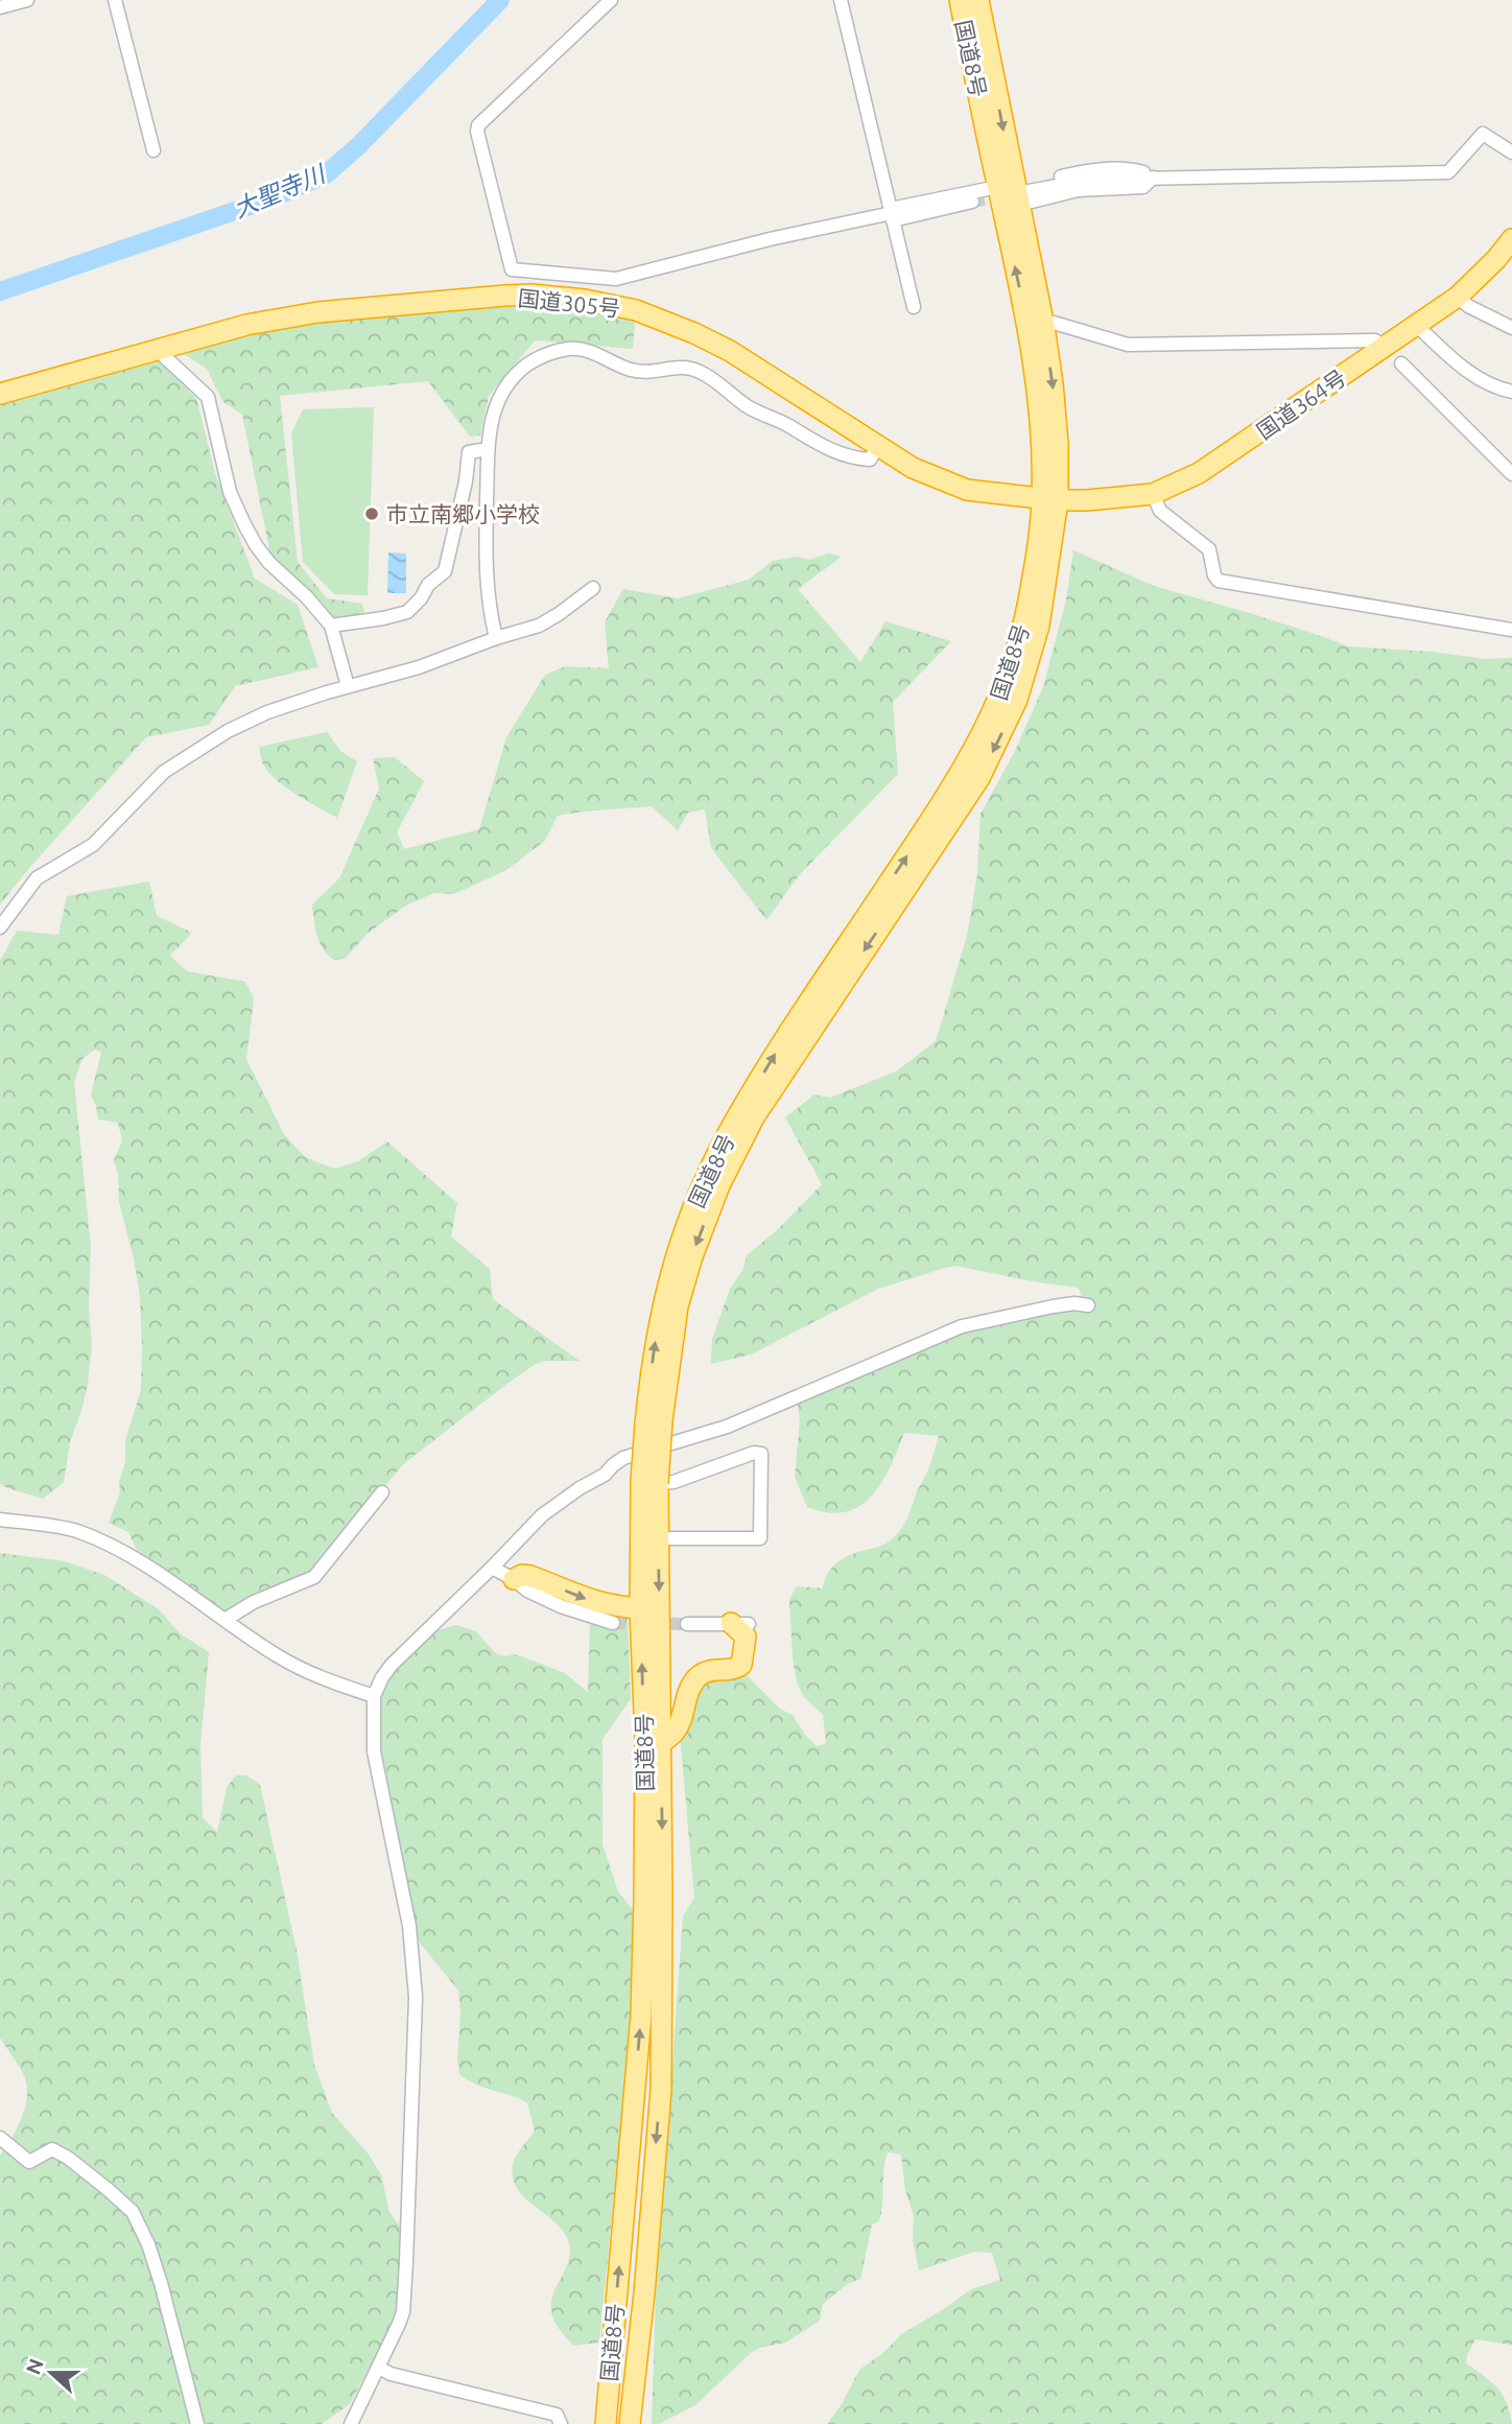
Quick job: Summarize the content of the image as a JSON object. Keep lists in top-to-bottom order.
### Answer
{
  "streets": {
    "highway": ["国道8号", "国道305号", "国道364号"]
  },
  "crossings": [
    ["国道8号", "国道305号"],
    ["国道8号", "国道364号"],
    ["国道305号", "国道364号"]
  ],
  "water": ["大聖寺川"],
  "places": ["市立南郷小学校"],
  "north": "left"
}
